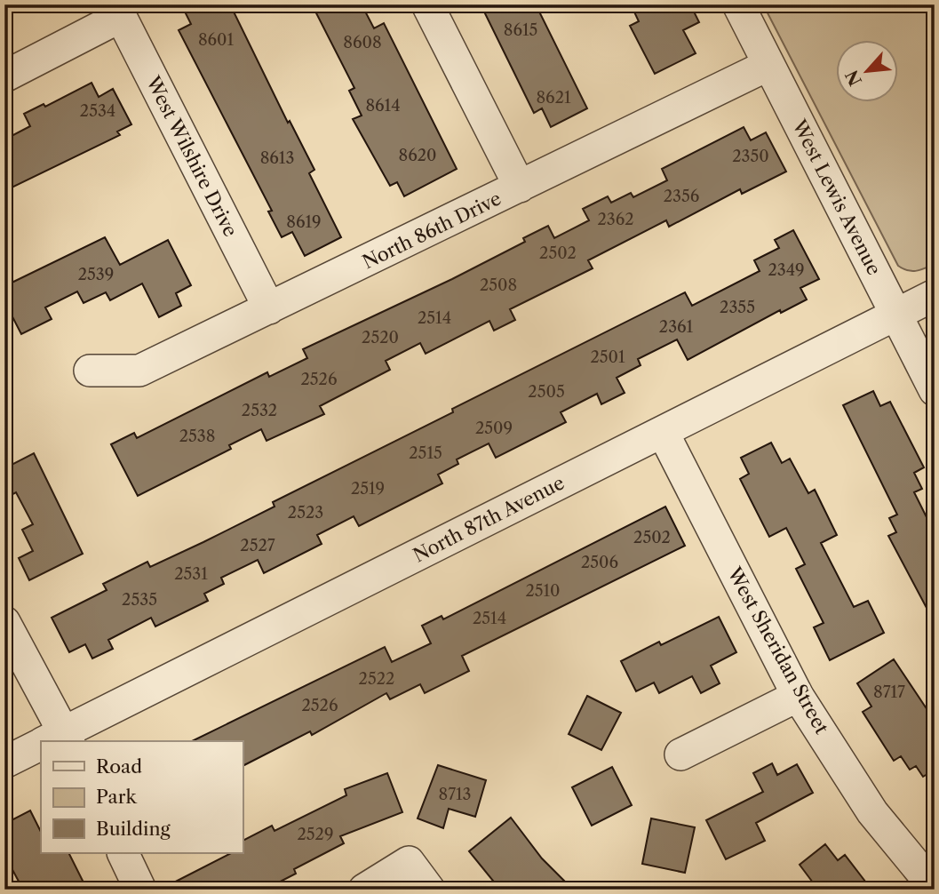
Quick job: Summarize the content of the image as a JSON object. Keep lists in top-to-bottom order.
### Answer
{
  "streets": {
    "street": [
      "West Wilshire Drive",
      "West Lewis Avenue",
      "North 86th Drive",
      "North 87th Avenue",
      "West Sheridan Street"
    ]
  },
  "crossings": [
    ["West Wilshire Drive", "North 86th Drive"],
    ["West Lewis Avenue", "North 86th Drive"],
    ["West Lewis Avenue", "North 87th Avenue"],
    ["North 87th Avenue", "West Sheridan Street"]
  ],
  "house_numbers": [
    "8615",
    "8601",
    "8608",
    "8621",
    "8614",
    "2534",
    "8620",
    "2350",
    "8613",
    "2356",
    "2362",
    "8619",
    "2502",
    "2349",
    "2539",
    "2508",
    "2355",
    "2514",
    "2361",
    "2520",
    "2501",
    "2526",
    "2505",
    "2532",
    "2509",
    "2538",
    "2515",
    "2519",
    "2523",
    "2502",
    "2527",
    "2506",
    "2531",
    "2510",
    "2535",
    "2514",
    "2522",
    "8717",
    "2526",
    "8713",
    "2529"
  ],
  "legend": ["Road", "Park", "Building"],
  "north": "bottom left"
}
